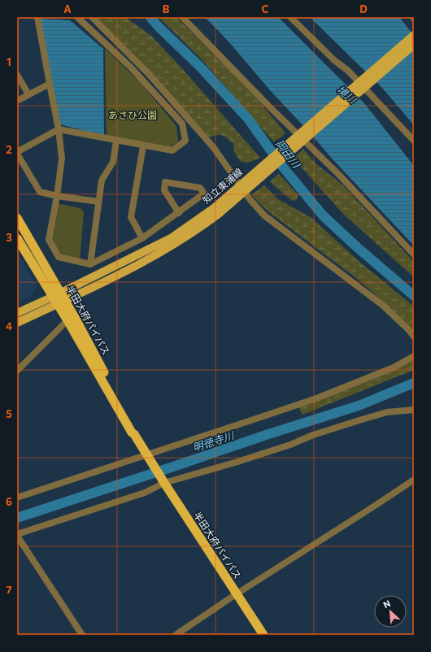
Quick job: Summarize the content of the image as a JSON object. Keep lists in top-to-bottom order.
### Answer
{
  "streets": {
    "highway": ["半田大府パイパス"],
    "main road": ["知立東浦線"]
  },
  "crossings": [
    ["知立東浦線", "半田大府パイパス"]
  ],
  "water": ["境川", "岡田川", "明徳寺川"],
  "parks": ["あさひ公園"],
  "north": "top left",
  "grid": {
    "columns": [
      "A",
      "B",
      "C",
      "D"
    ],
    "rows": [
      "1",
      "2",
      "3",
      "4",
      "5",
      "6",
      "7"
    ]
  }
}
